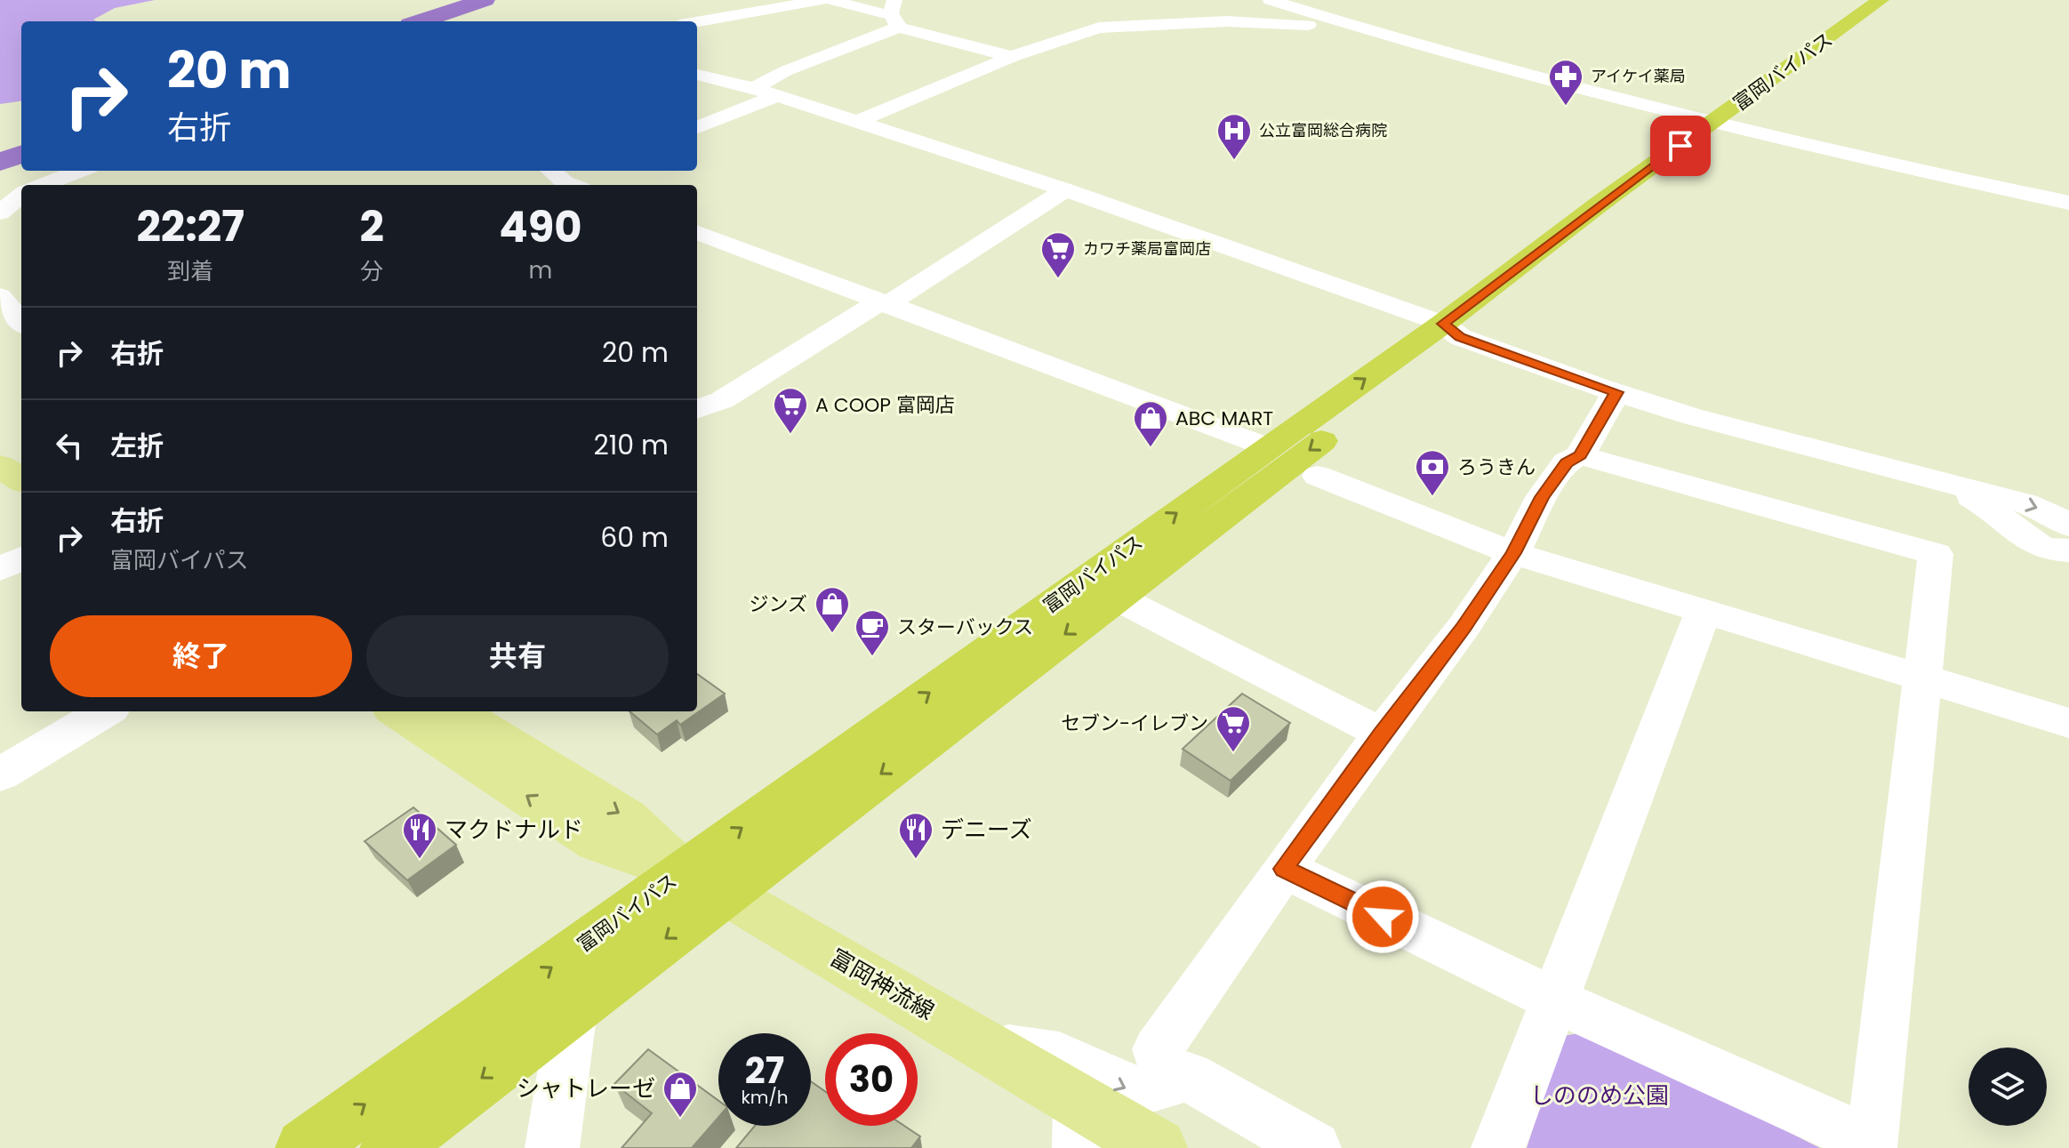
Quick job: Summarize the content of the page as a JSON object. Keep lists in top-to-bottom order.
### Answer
{
  "streets": {
    "highway": ["富岡バイパス"],
    "main road": ["富岡神流線"]
  },
  "crossings": [
    ["富岡バイパス", "富岡神流線"]
  ],
  "parks": ["しののめ公園"],
  "places": {
    "pharmacy": ["アイケイ薬局"],
    "hospital": ["公立富岡総合病院"],
    "supermarket": ["カワチ薬局富岡店", "A COOP 富岡店", "セブン-イレブン"],
    "shop": ["ABC MART", "ジンズ", "シャトレーゼ"],
    "bank": ["ろうきん"],
    "cafe": ["スターバックス"],
    "restaurant": ["マクドナルド", "デニーズ"]
  },
  "page": {
    "turn": ["20 m", "右折"],
    "eta": [
      "22:27",
      "到着",
      "2",
      "分",
      "490",
      "m"
    ],
    "list": [
      {
        "name": "右折",
        "value": "20 m"
      },
      {
        "name": "左折",
        "value": "210 m"
      },
      {
        "name": "右折",
        "note": "富岡バイパス",
        "value": "60 m"
      }
    ],
    "buttons": ["終了", "共有"],
    "speed": "27 km/h",
    "limit": "30"
  }
}
